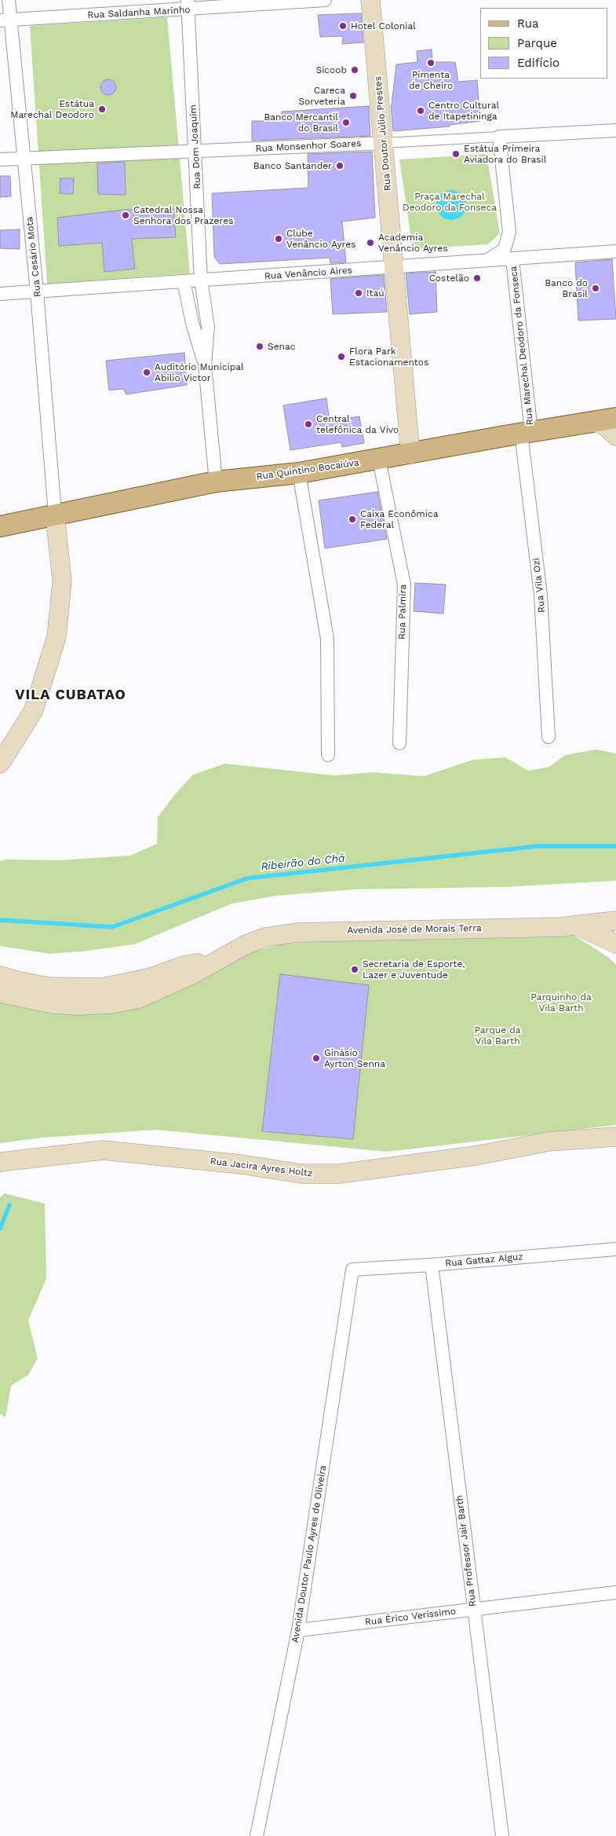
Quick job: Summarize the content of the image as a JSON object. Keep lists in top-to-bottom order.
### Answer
{
  "streets": {
    "main road": [
      "Rua Doutor Júlio Prestes",
      "Rua Quintino Bocaiúva",
      "Avenida José de Morais Terra",
      "Rua Jacira Ayres Holtz"
    ],
    "street": [
      "Rua Saldanha Marinho",
      "Rua Monsenhor Soares",
      "Rua Dom Joaquim",
      "Rua Cesário Mota",
      "Rua Venâncio Aires",
      "Rua Marechal Deodoro da Fonseca",
      "Rua Vila Ozi",
      "Rua Palmira",
      "Rua Gattaz Alguz",
      "Rua Professor Jair Barth",
      "Avenida Doutor Paulo Ayres de Oliveira",
      "Rua Érico Veríssimo"
    ]
  },
  "crossings": [
    ["Rua Saldanha Marinho", "Rua Dom Joaquim"],
    ["Rua Saldanha Marinho", "Rua Cesário Mota"],
    ["Rua Doutor Júlio Prestes", "Rua Monsenhor Soares"],
    ["Rua Doutor Júlio Prestes", "Rua Venâncio Aires"],
    ["Rua Monsenhor Soares", "Rua Dom Joaquim"],
    ["Rua Monsenhor Soares", "Rua Cesário Mota"],
    ["Rua Dom Joaquim", "Rua Venâncio Aires"],
    ["Rua Dom Joaquim", "Rua Quintino Bocaiúva"],
    ["Rua Cesário Mota", "Rua Venâncio Aires"],
    ["Rua Cesário Mota", "Rua Quintino Bocaiúva"],
    ["Rua Venâncio Aires", "Rua Marechal Deodoro da Fonseca"],
    ["Rua Marechal Deodoro da Fonseca", "Rua Quintino Bocaiúva"],
    ["Rua Marechal Deodoro da Fonseca", "Rua Vila Ozi"],
    ["Rua Quintino Bocaiúva", "Rua Vila Ozi"],
    ["Rua Quintino Bocaiúva", "Rua Palmira"],
    ["Rua Gattaz Alguz", "Rua Professor Jair Barth"],
    ["Rua Gattaz Alguz", "Avenida Doutor Paulo Ayres de Oliveira"],
    ["Rua Professor Jair Barth", "Rua Érico Veríssimo"],
    ["Avenida Doutor Paulo Ayres de Oliveira", "Rua Érico Veríssimo"]
  ],
  "districts": ["VILA CUBATAO"],
  "water": ["Ribeirão do Chá"],
  "parks": ["Praça Marechal Deodoro da Fonseca", "Parquinho da Vila Barth", "Parque da Vila Barth"],
  "places": [
    "Hotel Colonial",
    "Pimenta de Cheiro",
    "Sicoob",
    "Careca Sorveteria",
    "Estátua Marechal Deodoro",
    "Centro Cultural de Itapetininga",
    "Banco Mercantil do Brasil",
    "Estátua Primeira Aviadora do Brasil",
    "Banco Santander",
    "Catedral Nossa Senhora dos Prazeres",
    "Clube Venâncio Ayres",
    "Academia Venâncio Ayres",
    "Costelão",
    "Banco do Brasil",
    "Itaú",
    "Senac",
    "Flora Park Estacionamentos",
    "Auditório Municipal Abilio Victor",
    "Central telefônica da Vivo",
    "Caixa Econômica Federal",
    "Secretaria de Esporte, Lazer e Juventude",
    "Ginásio Ayrton Senna"
  ],
  "legend": ["Rua", "Parque", "Edifício"]
}
